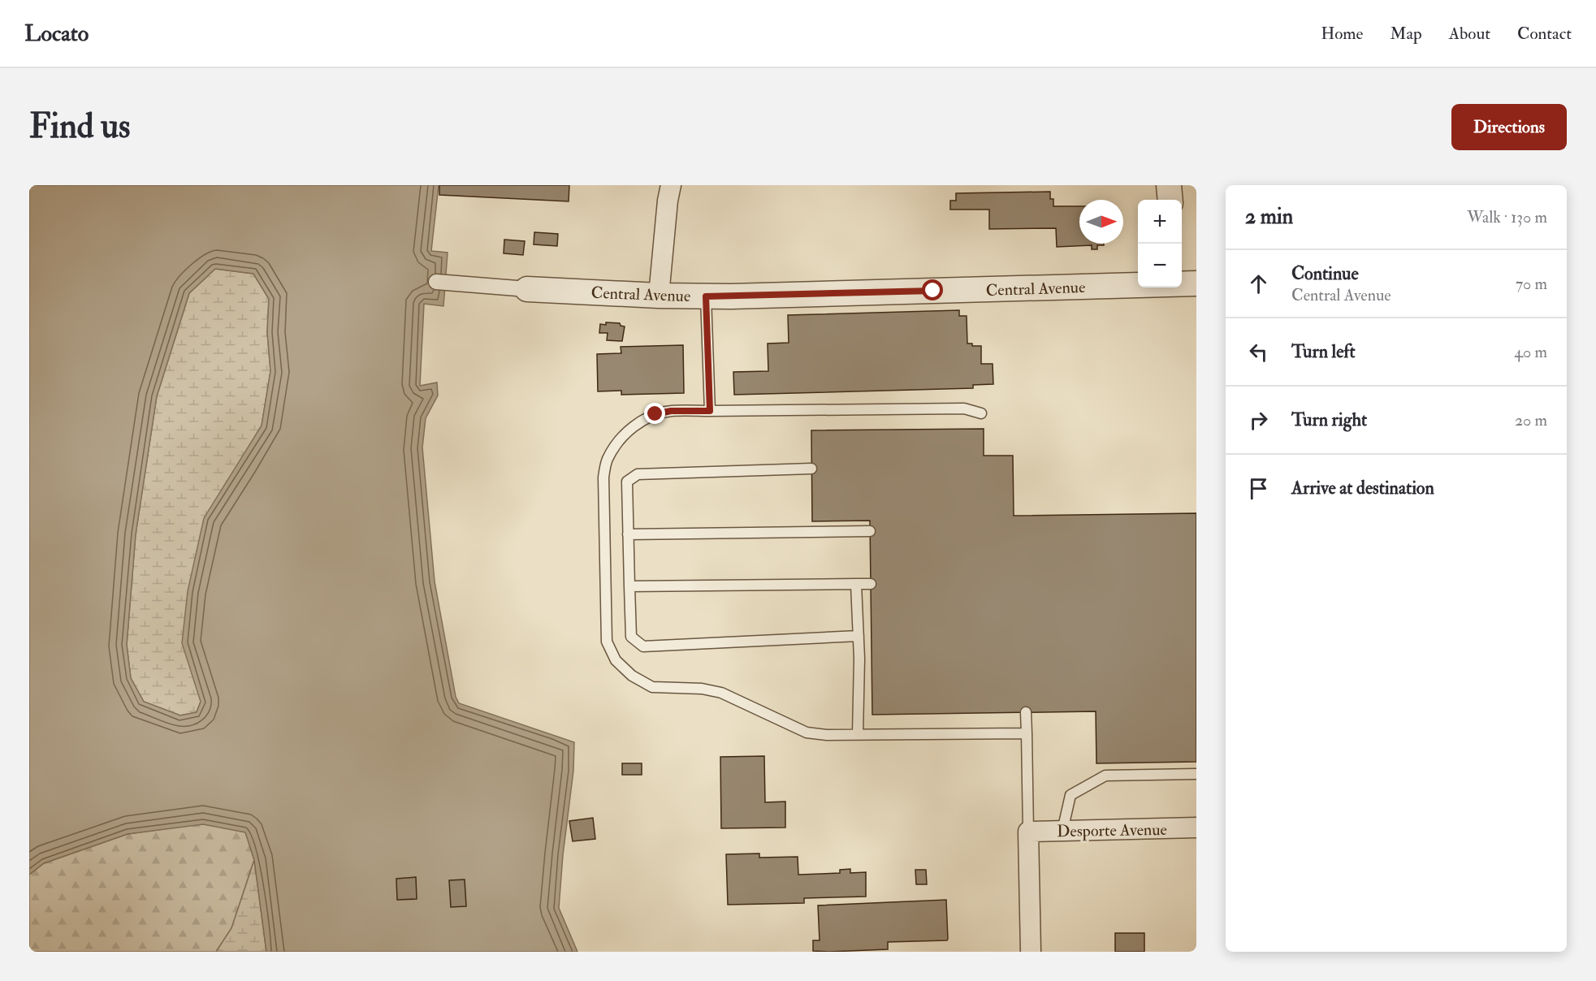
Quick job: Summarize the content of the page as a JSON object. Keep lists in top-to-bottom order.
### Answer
{
  "streets": {
    "street": ["Central Avenue", "Desporte Avenue"]
  },
  "north": "right",
  "page": {
    "header": "Locato",
    "nav": [
      "Home",
      "Map",
      "About",
      "Contact"
    ],
    "buttons": "Directions",
    "title": "Find us",
    "heading": ["2 min", "Walk · 130 m"],
    "map_buttons": ["+", "−"],
    "list": [
      ["Continue", "Central Avenue", "70 m"],
      ["Turn left", "40 m"],
      ["Turn right", "20 m"],
      "Arrive at destination"
    ]
  }
}
